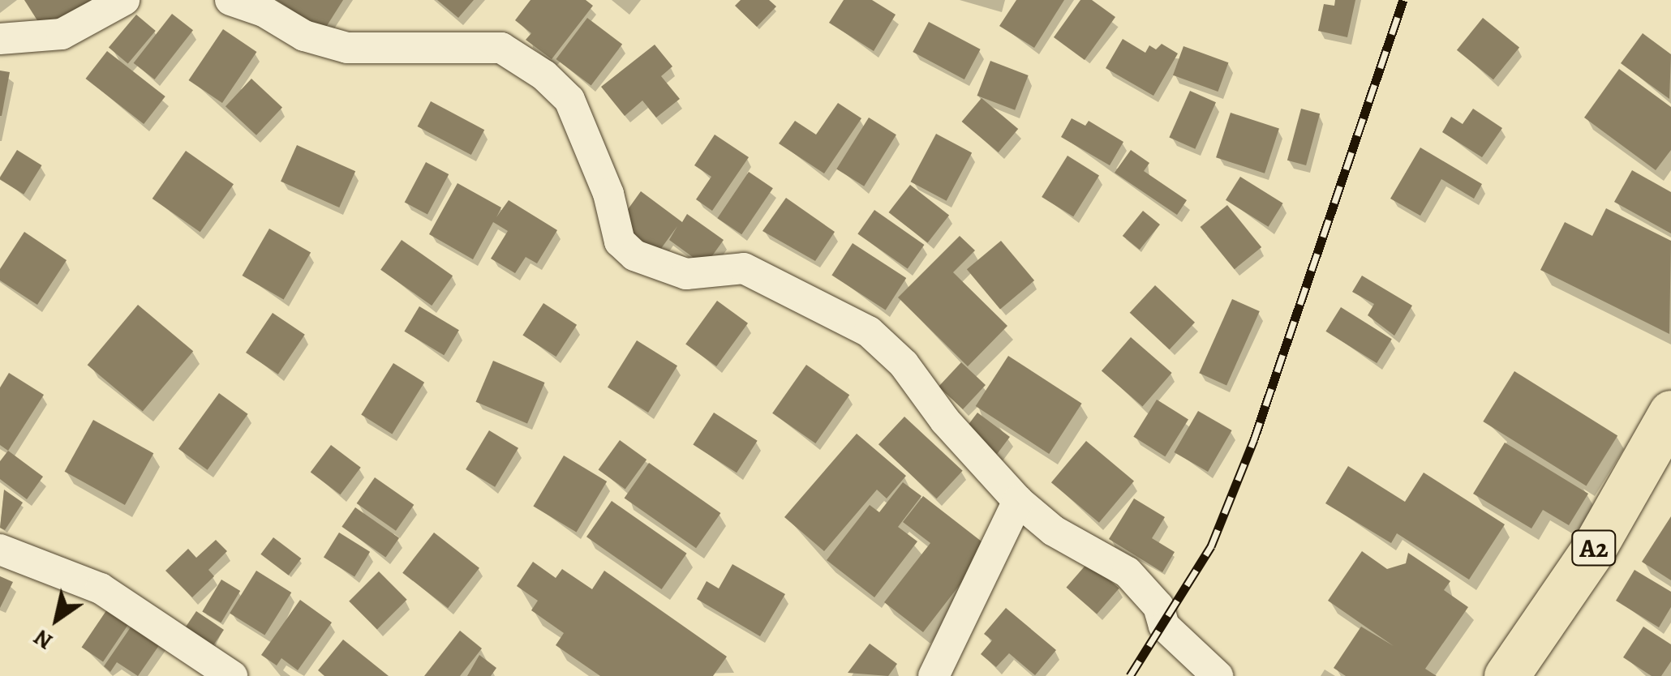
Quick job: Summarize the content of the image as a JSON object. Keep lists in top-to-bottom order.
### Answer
{
  "streets": {
    "highway": ["A2"]
  },
  "north": "bottom left"
}
